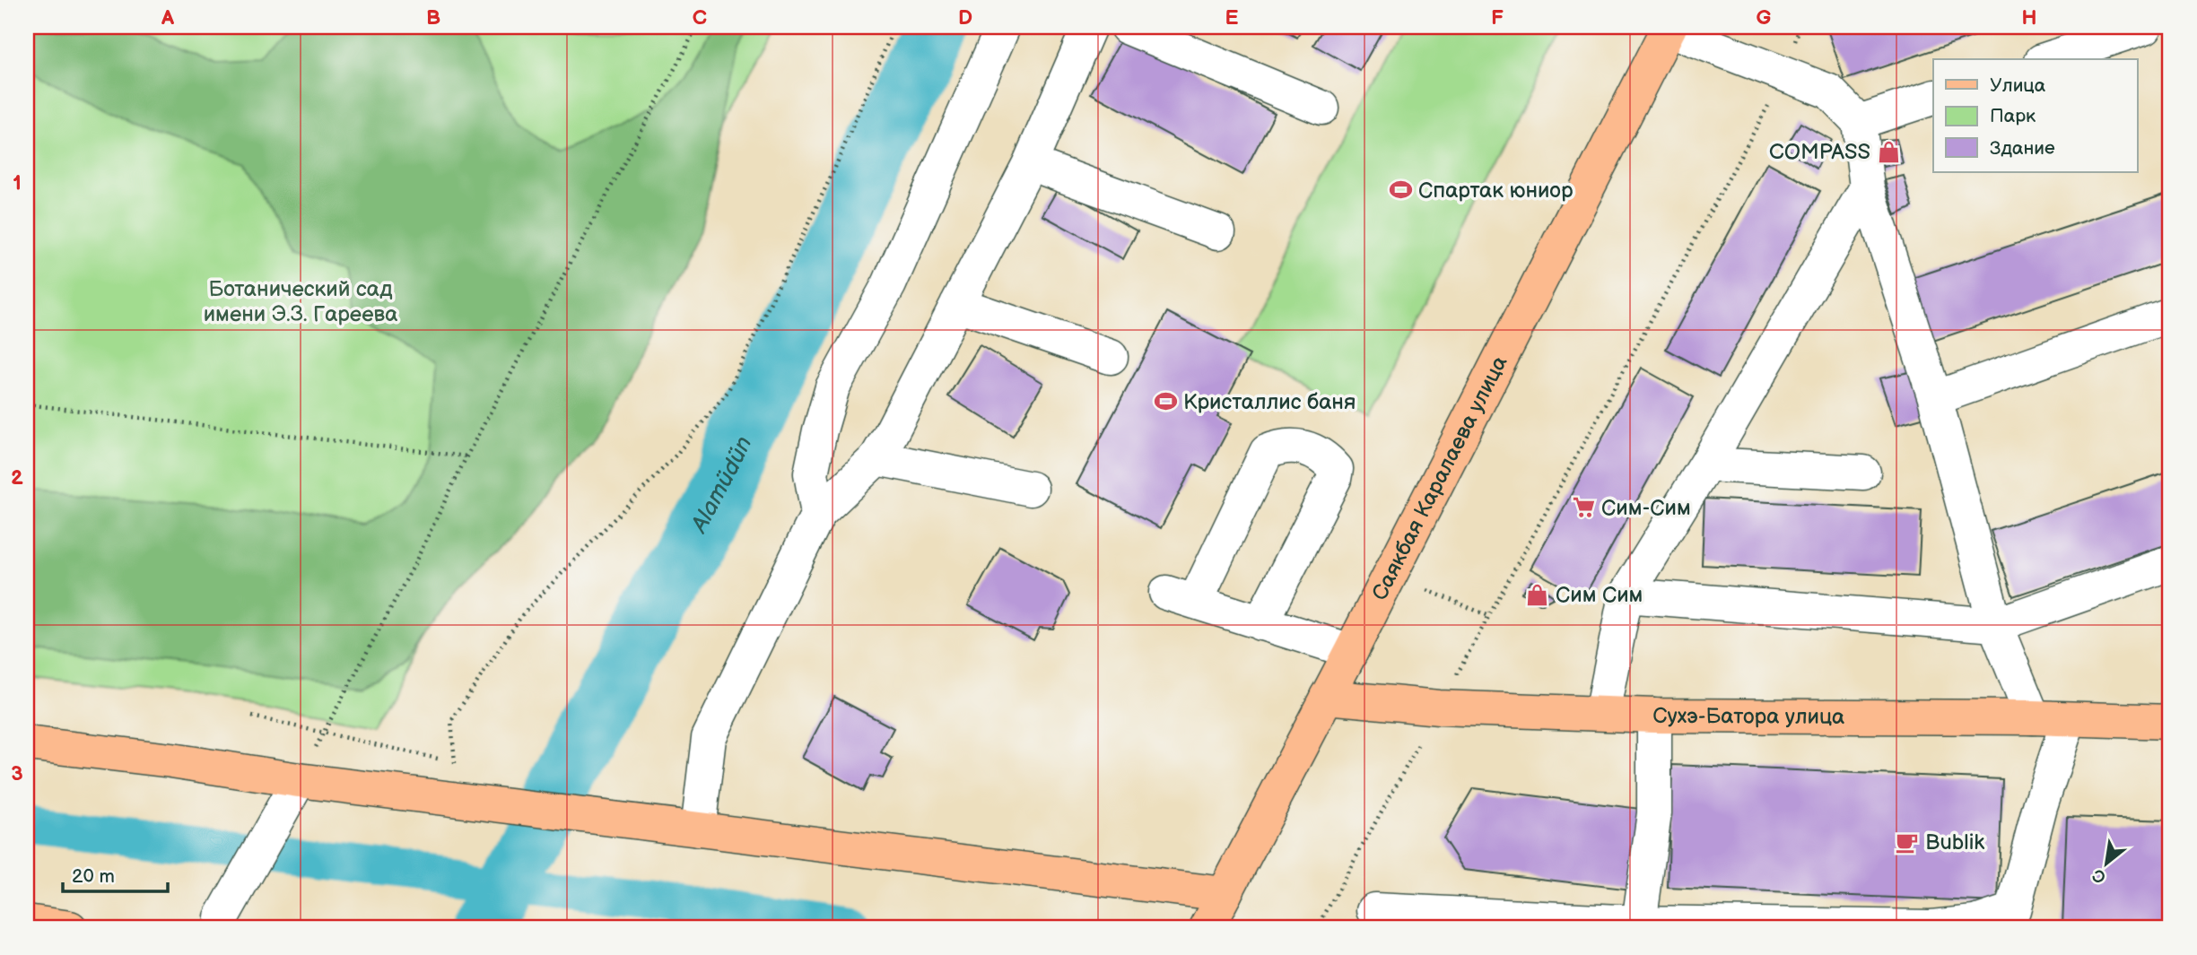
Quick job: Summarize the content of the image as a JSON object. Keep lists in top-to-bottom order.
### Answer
{
  "streets": {
    "main road": ["Саякбая Каралаева улица", "Сухэ-Батора улица"]
  },
  "crossings": [
    ["Саякбая Каралаева улица", "Сухэ-Батора улица"]
  ],
  "water": ["Alamüdün"],
  "parks": ["Ботанический сад имени Э.З. Гареева"],
  "places": {
    "shop": ["COMPASS", "Сим Сим"],
    "sports": ["Спартак юниор", "Кристаллис баня"],
    "supermarket": ["Сим-Сим"],
    "cafe": ["Bublik"]
  },
  "legend": ["Улица", "Парк", "Здание"],
  "scale_bar": "20 m",
  "north": "bottom left",
  "grid": {
    "columns": [
      "A",
      "B",
      "C",
      "D",
      "E",
      "F",
      "G",
      "H"
    ],
    "rows": ["1", "2", "3"]
  }
}
